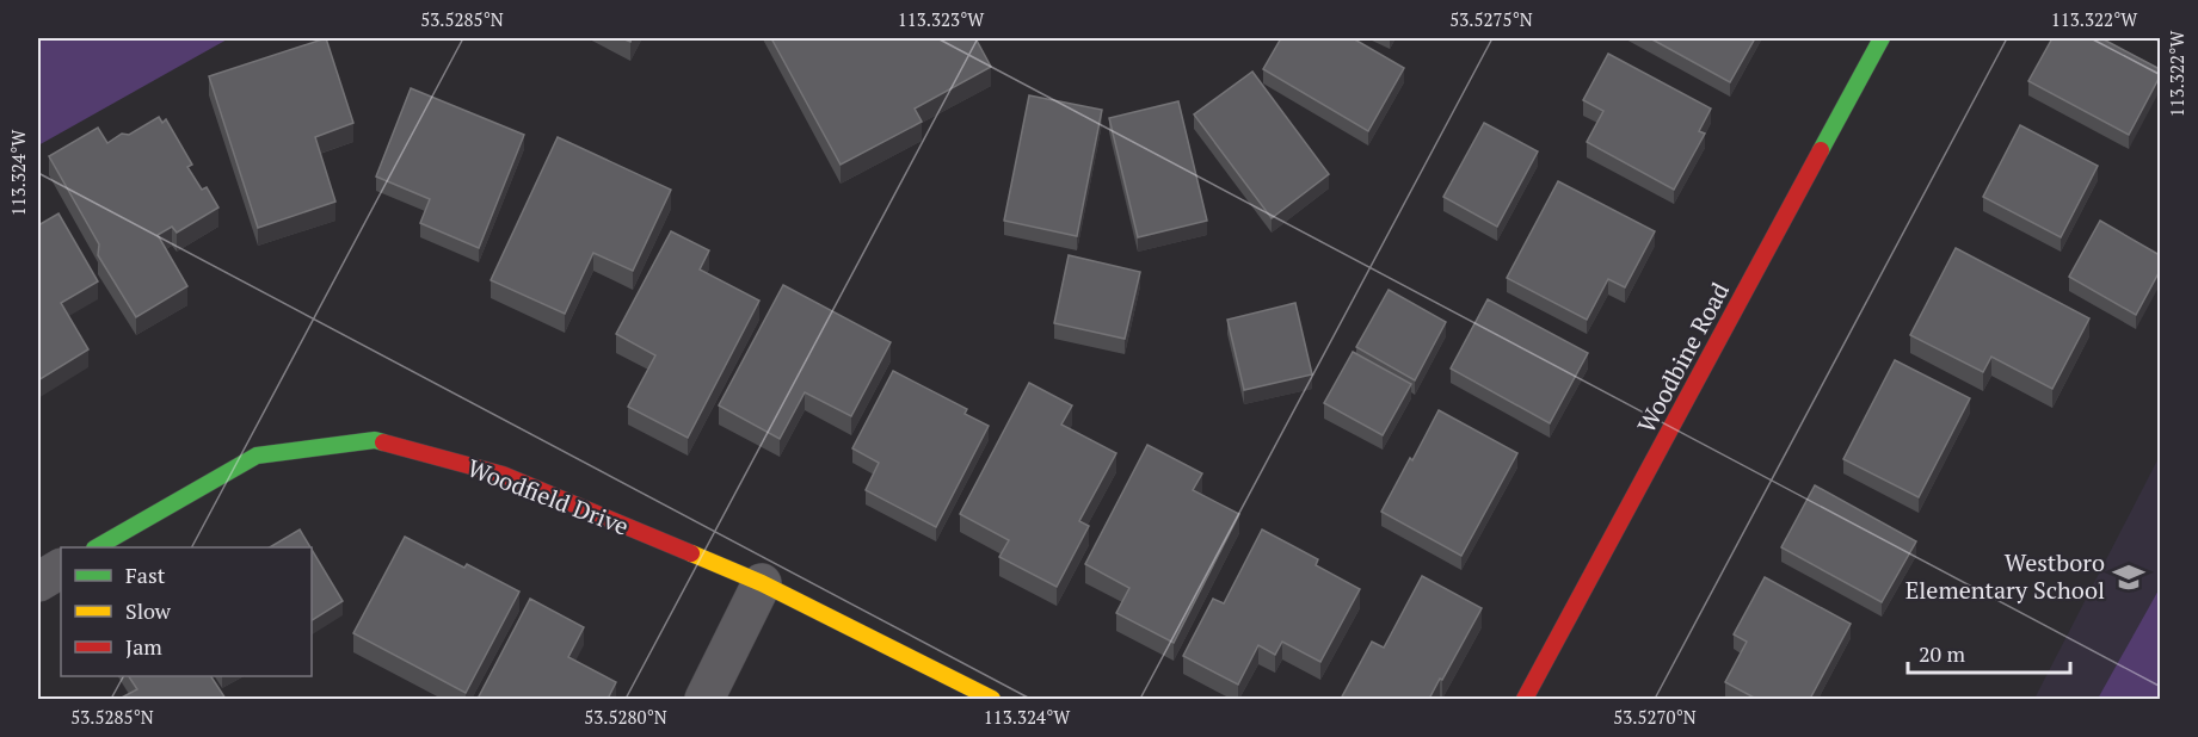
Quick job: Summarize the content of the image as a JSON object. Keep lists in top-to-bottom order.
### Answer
{
  "streets": {
    "street": ["Woodbine Road", "Woodfield Drive"]
  },
  "places": {
    "school or university": ["Westboro Elementary School"]
  },
  "legend": ["Fast", "Slow", "Jam"],
  "scale_bar": "20 m",
  "coordinates": [
    "53.5285°N",
    "113.323°W",
    "53.5275°N",
    "113.322°W",
    "113.324°W",
    "53.5280°N",
    "53.5270°N"
  ]
}
